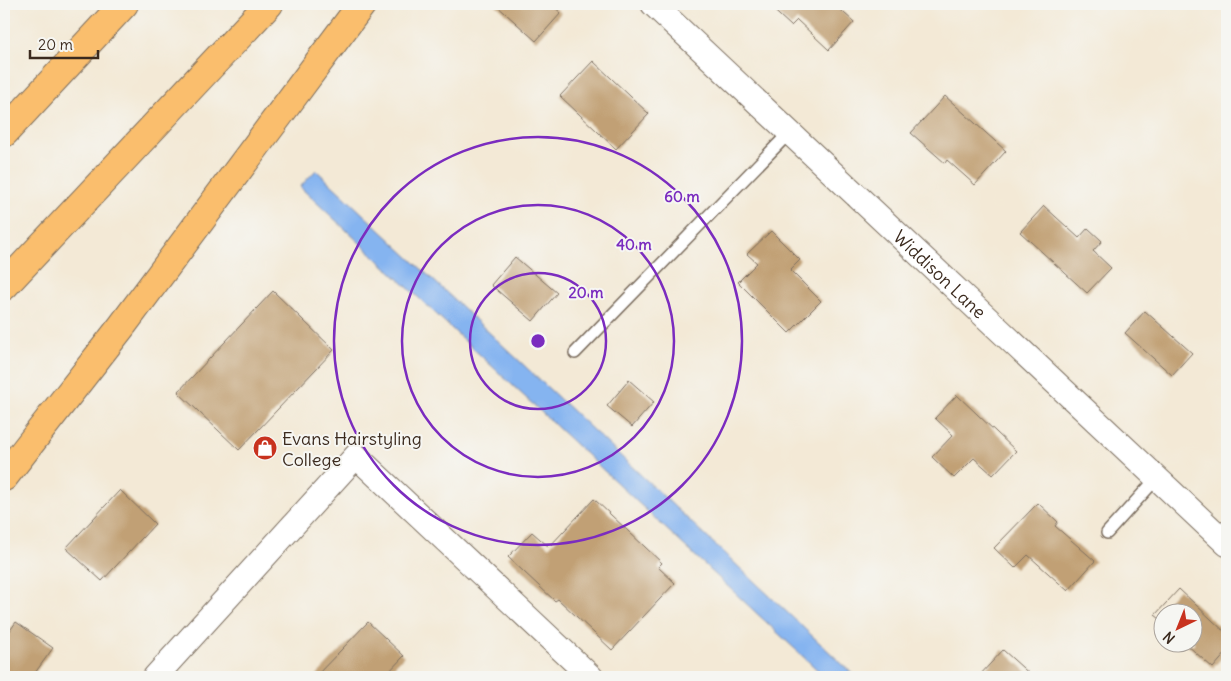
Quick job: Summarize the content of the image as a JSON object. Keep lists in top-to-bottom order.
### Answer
{
  "streets": {
    "street": ["Widdison Lane"]
  },
  "places": {
    "shop": ["Evans Hairstyling College"]
  },
  "scale_bar": "20 m",
  "north": "bottom left",
  "rings": ["60 m", "40 m", "20 m"]
}
